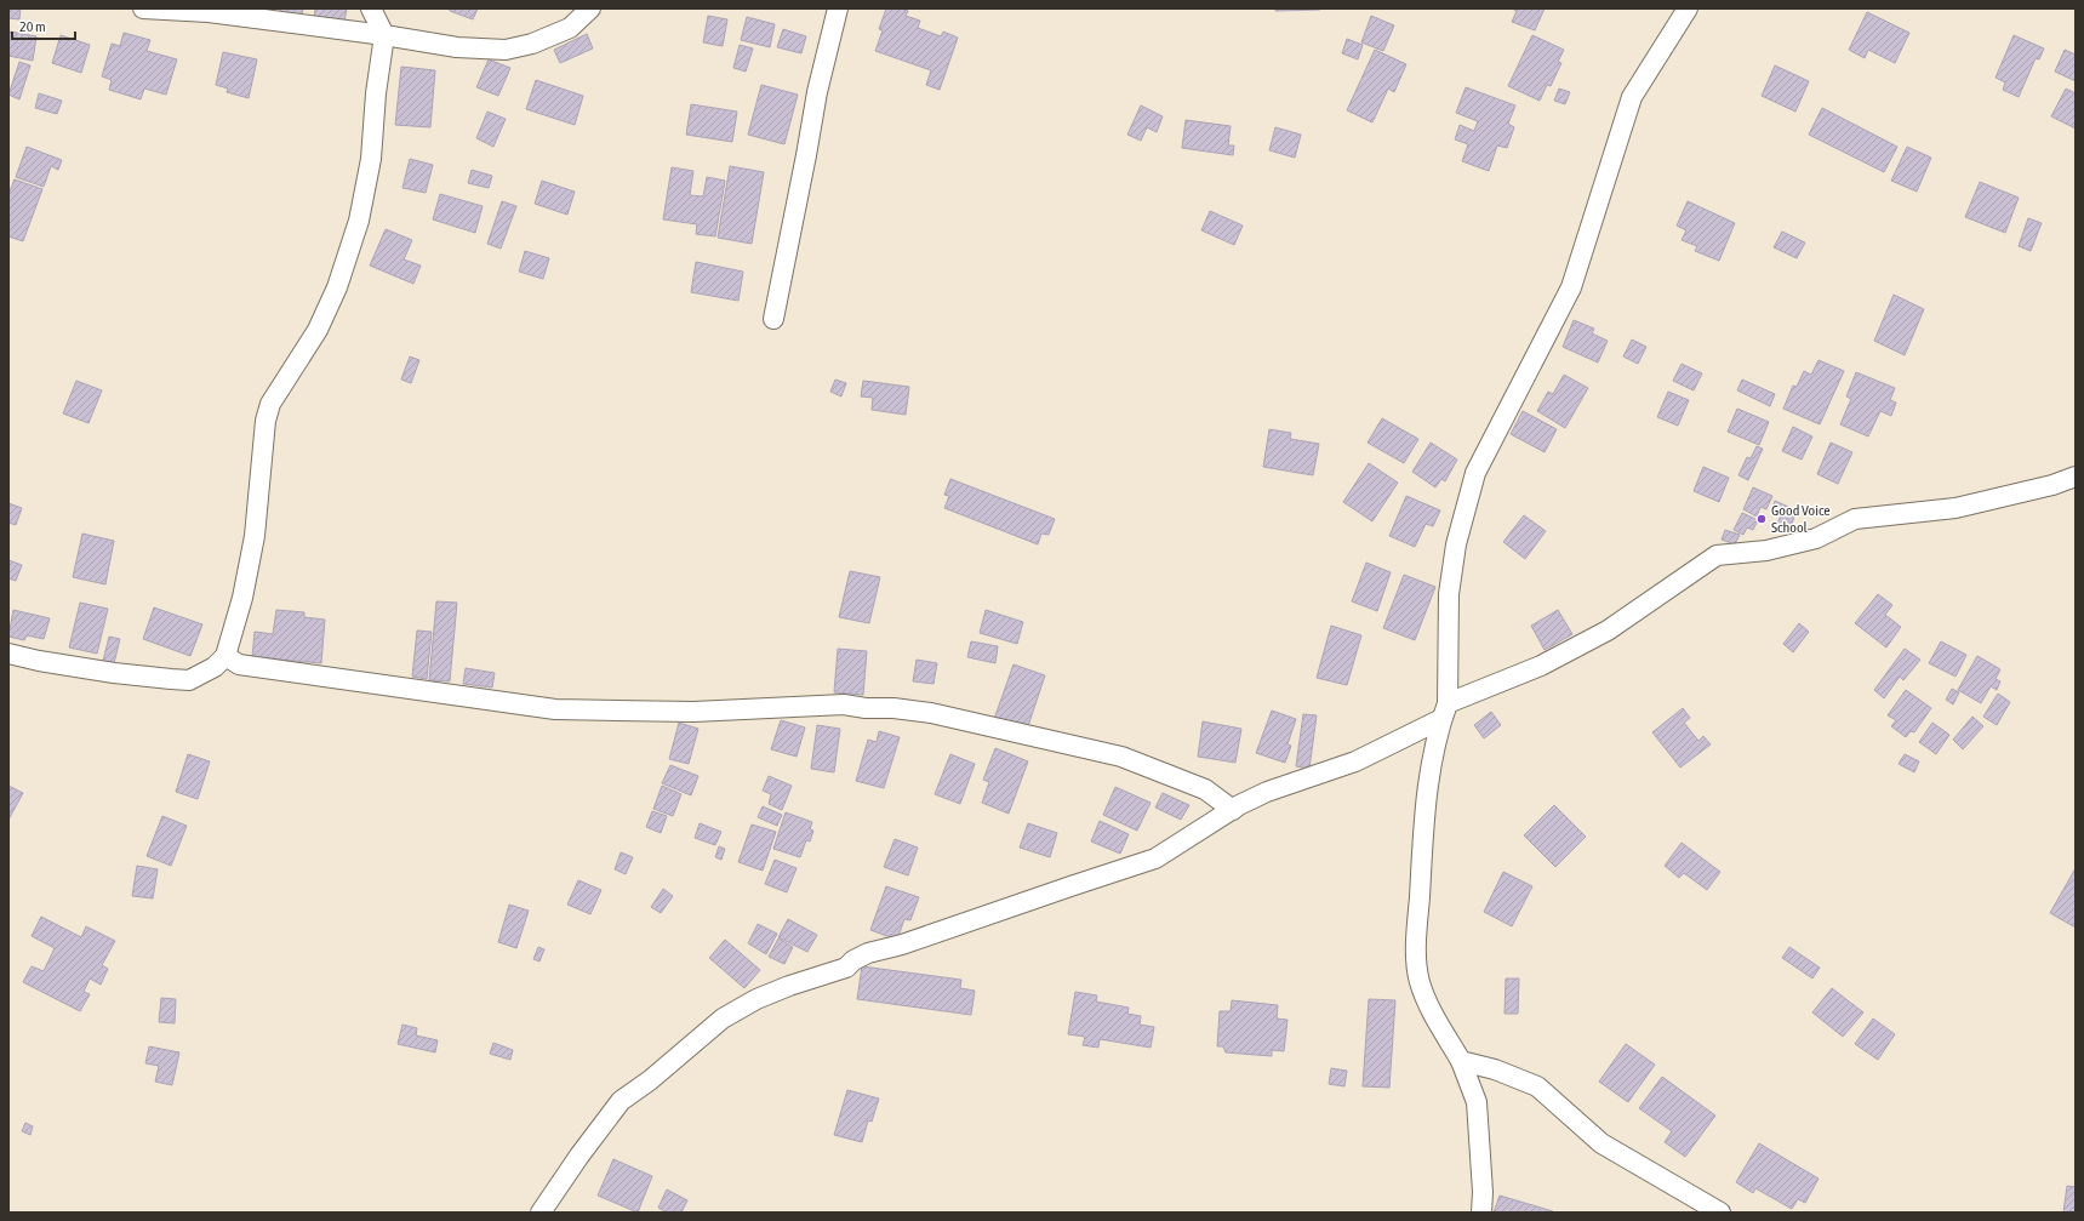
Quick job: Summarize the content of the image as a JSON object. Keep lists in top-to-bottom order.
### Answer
{
  "places": ["Good Voice School"],
  "scale_bar": "20 m"
}
